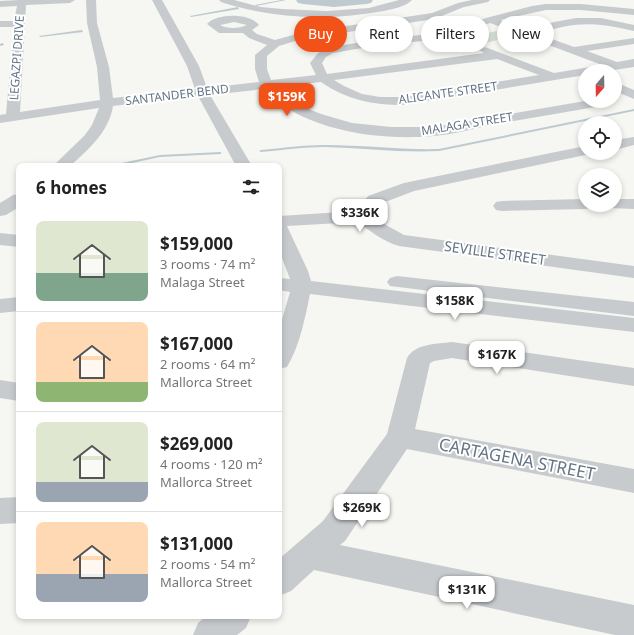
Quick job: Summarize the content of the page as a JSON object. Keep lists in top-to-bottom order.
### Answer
{
  "streets": {
    "street": [
      "LEGAZPI DRIVE",
      "ALICANTE STREET",
      "SANTANDER BEND",
      "MALAGA STREET",
      "SEVILLE STREET",
      "CARTAGENA STREET"
    ]
  },
  "crossings": [
    ["LEGAZPI DRIVE", "SANTANDER BEND"],
    ["ALICANTE STREET", "SANTANDER BEND"],
    ["SANTANDER BEND", "MALAGA STREET"]
  ],
  "north": "bottom",
  "page": {
    "chip": [
      "Buy",
      "Rent",
      "Filters",
      "New"
    ],
    "price": [
      "$159K",
      "$336K",
      "$158K",
      "$167K",
      "$269K",
      "$131K"
    ],
    "heading": "6 homes",
    "list": [
      {
        "name": "$159,000",
        "note": "3 rooms · 74 m² · Malaga Street"
      },
      {
        "name": "$167,000",
        "note": "2 rooms · 64 m² · Mallorca Street"
      },
      {
        "name": "$269,000",
        "note": "4 rooms · 120 m² · Mallorca Street"
      },
      {
        "name": "$131,000",
        "note": "2 rooms · 54 m² · Mallorca Street"
      }
    ]
  }
}
